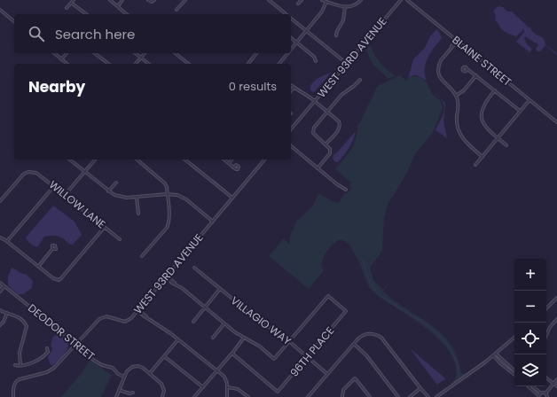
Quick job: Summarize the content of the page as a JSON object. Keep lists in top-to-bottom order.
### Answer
{
  "streets": {
    "street": [
      "WEST 93RD AVENUE",
      "BLAINE STREET",
      "WILLOW LANE",
      "VILLAGIO WAY",
      "DEODOR STREET",
      "96TH PLACE"
    ]
  },
  "crossings": [
    ["WEST 93RD AVENUE", "DEODOR STREET"],
    ["VILLAGIO WAY", "96TH PLACE"]
  ],
  "page": {
    "search": "Search here",
    "heading": ["Nearby", "0 results"],
    "map_buttons": ["+", "−"]
  }
}
